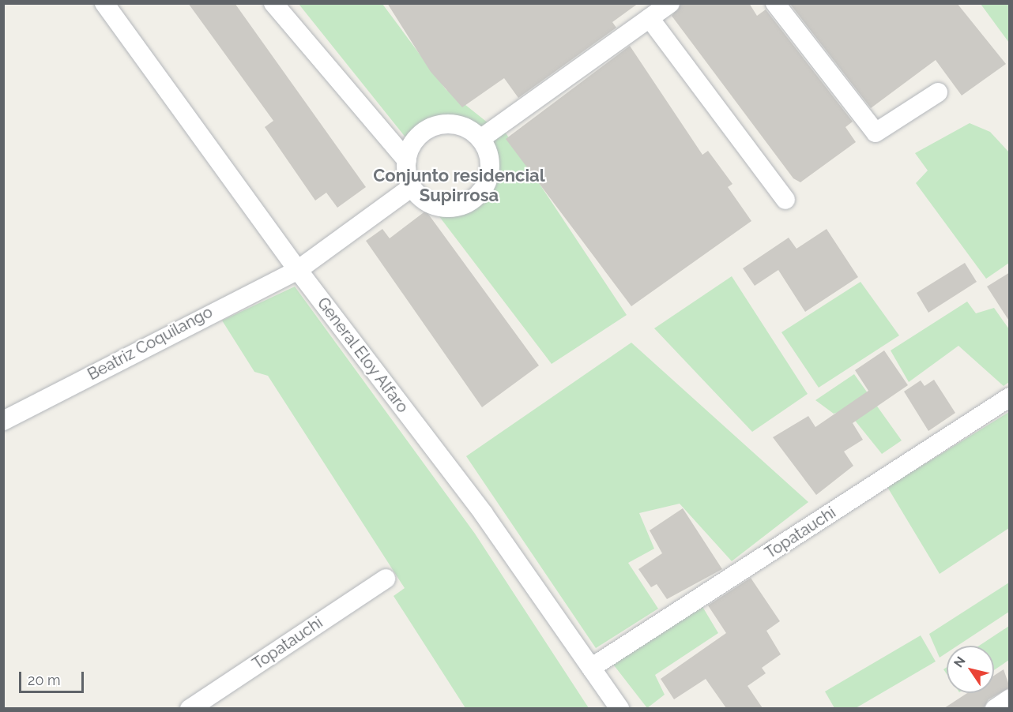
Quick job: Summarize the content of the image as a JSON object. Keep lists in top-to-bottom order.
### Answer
{
  "streets": {
    "street": ["Beatriz Coquilango", "General Eloy Alfaro", "Topatauchi"]
  },
  "crossings": [
    ["Beatriz Coquilango", "General Eloy Alfaro"],
    ["General Eloy Alfaro", "Topatauchi"]
  ],
  "districts": ["Conjunto residencial Supirrosa"],
  "scale_bar": "20 m",
  "north": "top left"
}
